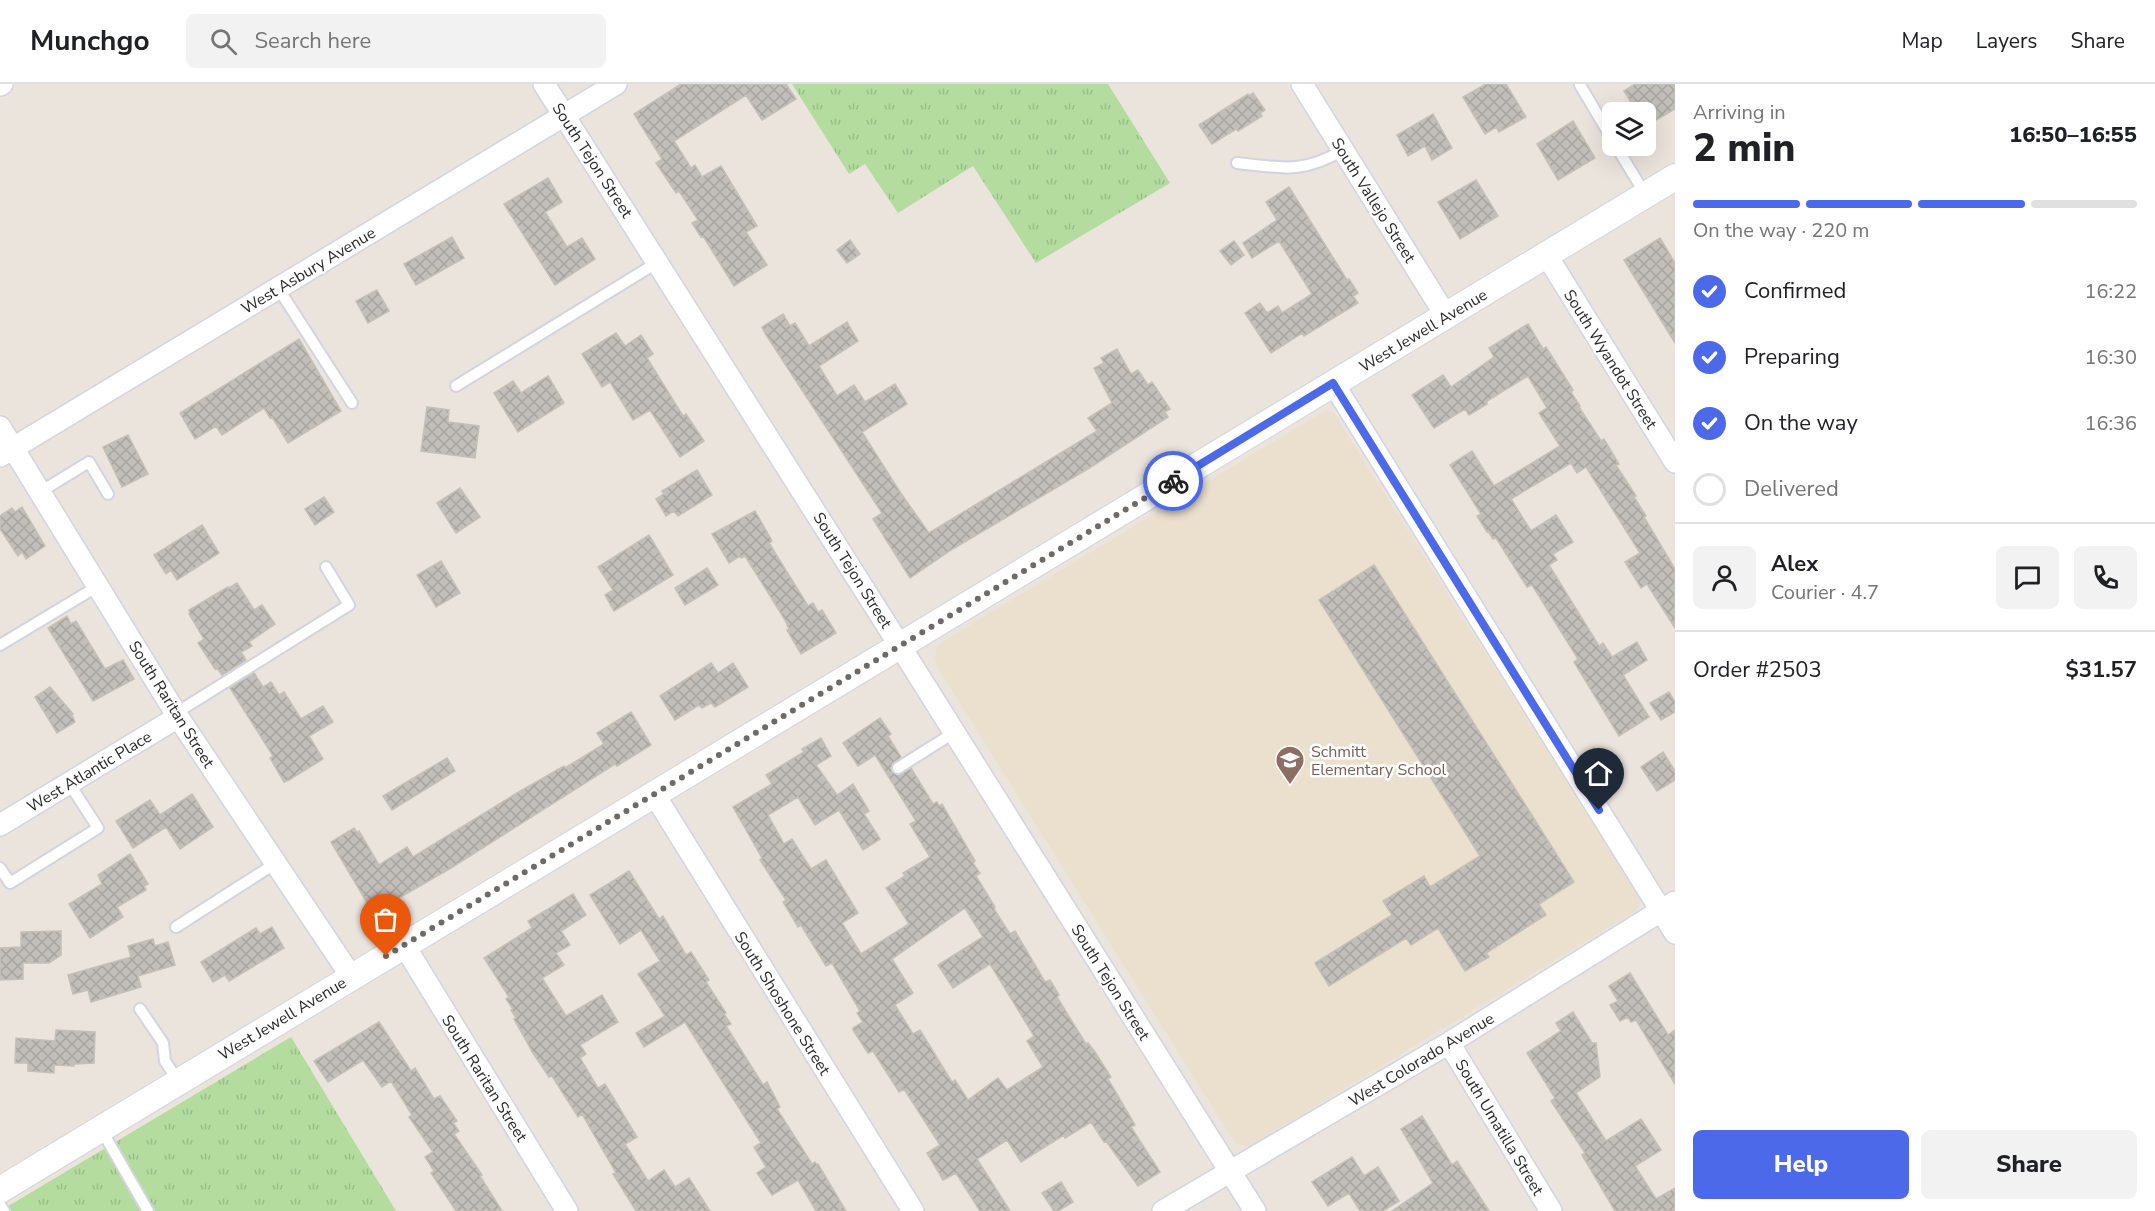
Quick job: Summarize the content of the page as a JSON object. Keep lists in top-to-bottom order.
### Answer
{
  "streets": {
    "street": [
      "South Tejon Street",
      "South Vallejo Street",
      "West Asbury Avenue",
      "West Jewell Avenue",
      "South Wyandot Street",
      "South Raritan Street",
      "West Atlantic Place",
      "South Shoshone Street",
      "West Colorado Avenue",
      "South Umatilla Street"
    ]
  },
  "crossings": [
    ["South Tejon Street", "West Asbury Avenue"],
    ["South Tejon Street", "West Jewell Avenue"],
    ["South Tejon Street", "West Colorado Avenue"],
    ["South Vallejo Street", "West Jewell Avenue"],
    ["West Asbury Avenue", "South Raritan Street"],
    ["West Jewell Avenue", "South Wyandot Street"],
    ["West Jewell Avenue", "South Raritan Street"],
    ["West Jewell Avenue", "South Shoshone Street"],
    ["South Raritan Street", "West Atlantic Place"],
    ["West Colorado Avenue", "South Umatilla Street"]
  ],
  "places": {
    "school or university": ["Schmitt Elementary School"]
  },
  "page": {
    "header": "Munchgo",
    "search": "Search here",
    "nav": ["Map", "Layers", "Share"],
    "heading": ["2 min", "Arriving in", "16:50–16:55"],
    "panel": [
      "Alex",
      "Courier · 4.7",
      "Order #2503",
      "$31.57"
    ],
    "bar": "On the way · 220 m",
    "list": [
      ["Confirmed", "16:22"],
      ["Preparing", "16:30"],
      ["On the way", "16:36"],
      "Delivered"
    ],
    "buttons": ["Help", "Share"]
  }
}
